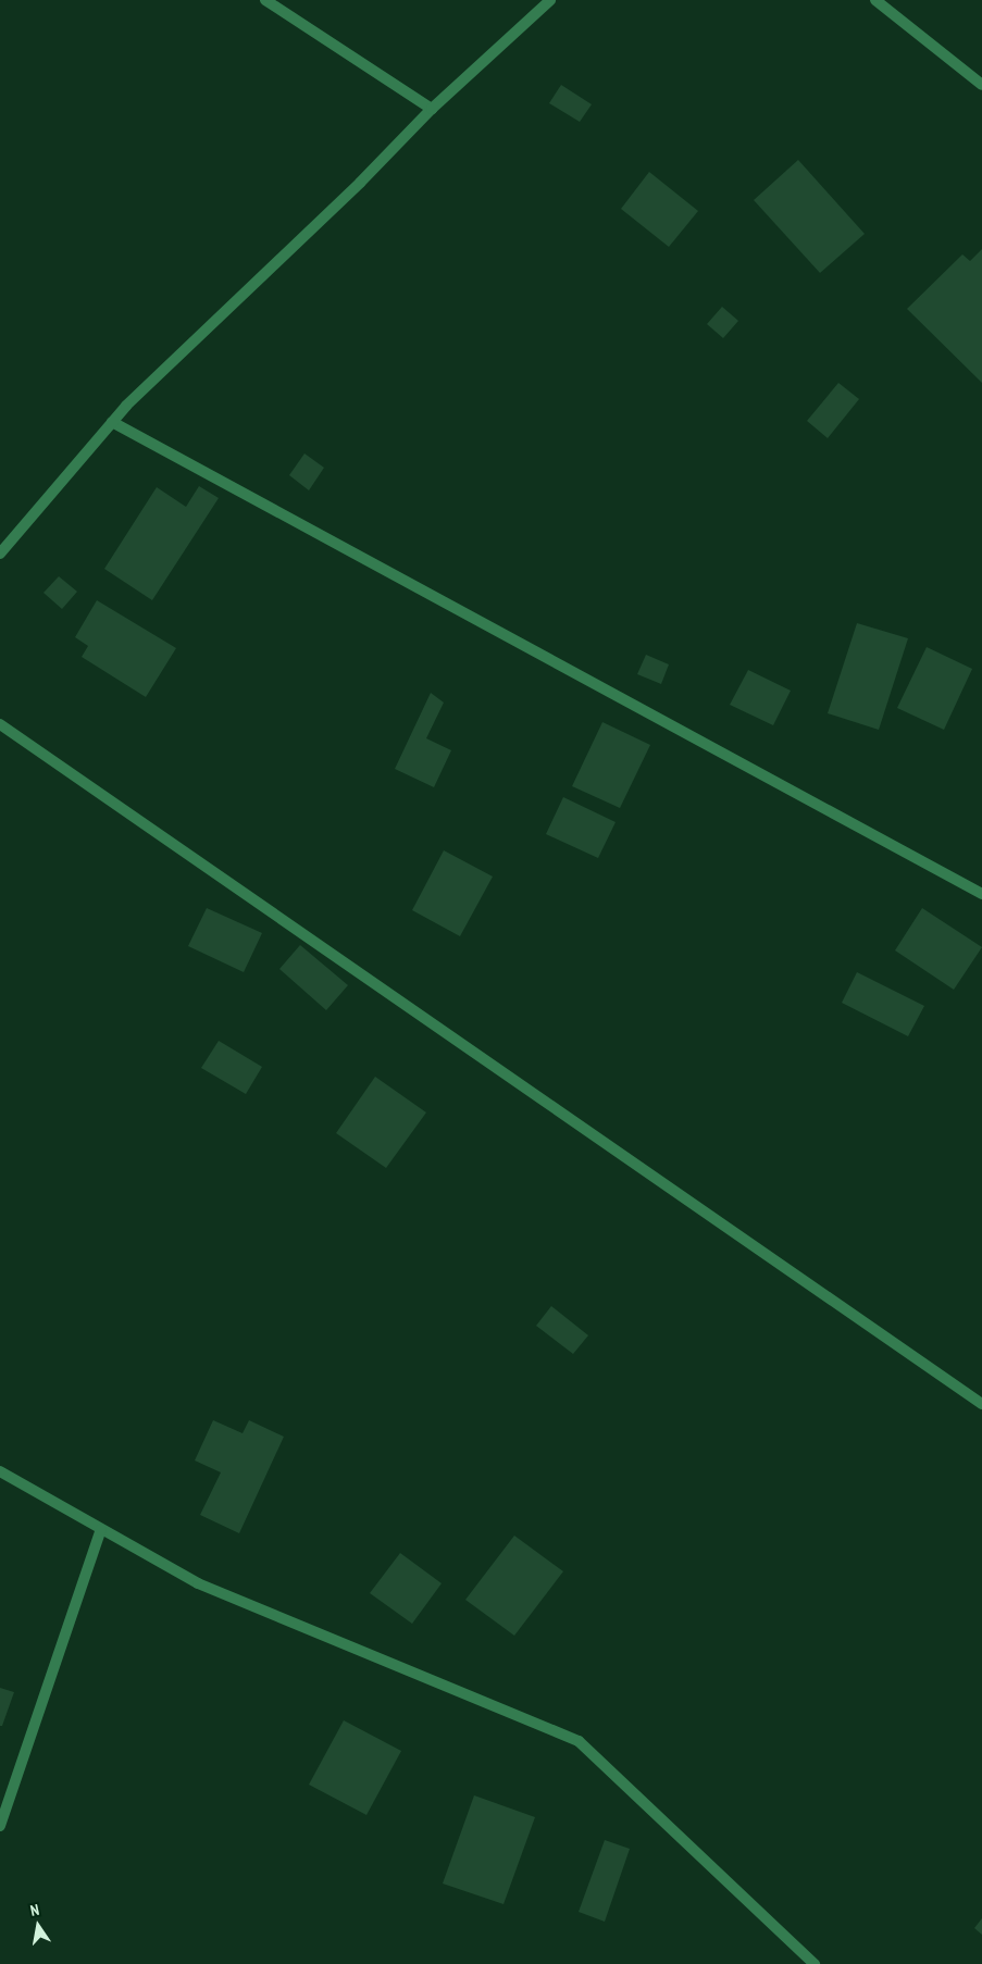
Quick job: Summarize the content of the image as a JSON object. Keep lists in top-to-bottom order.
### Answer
{
  "north": "top"
}
